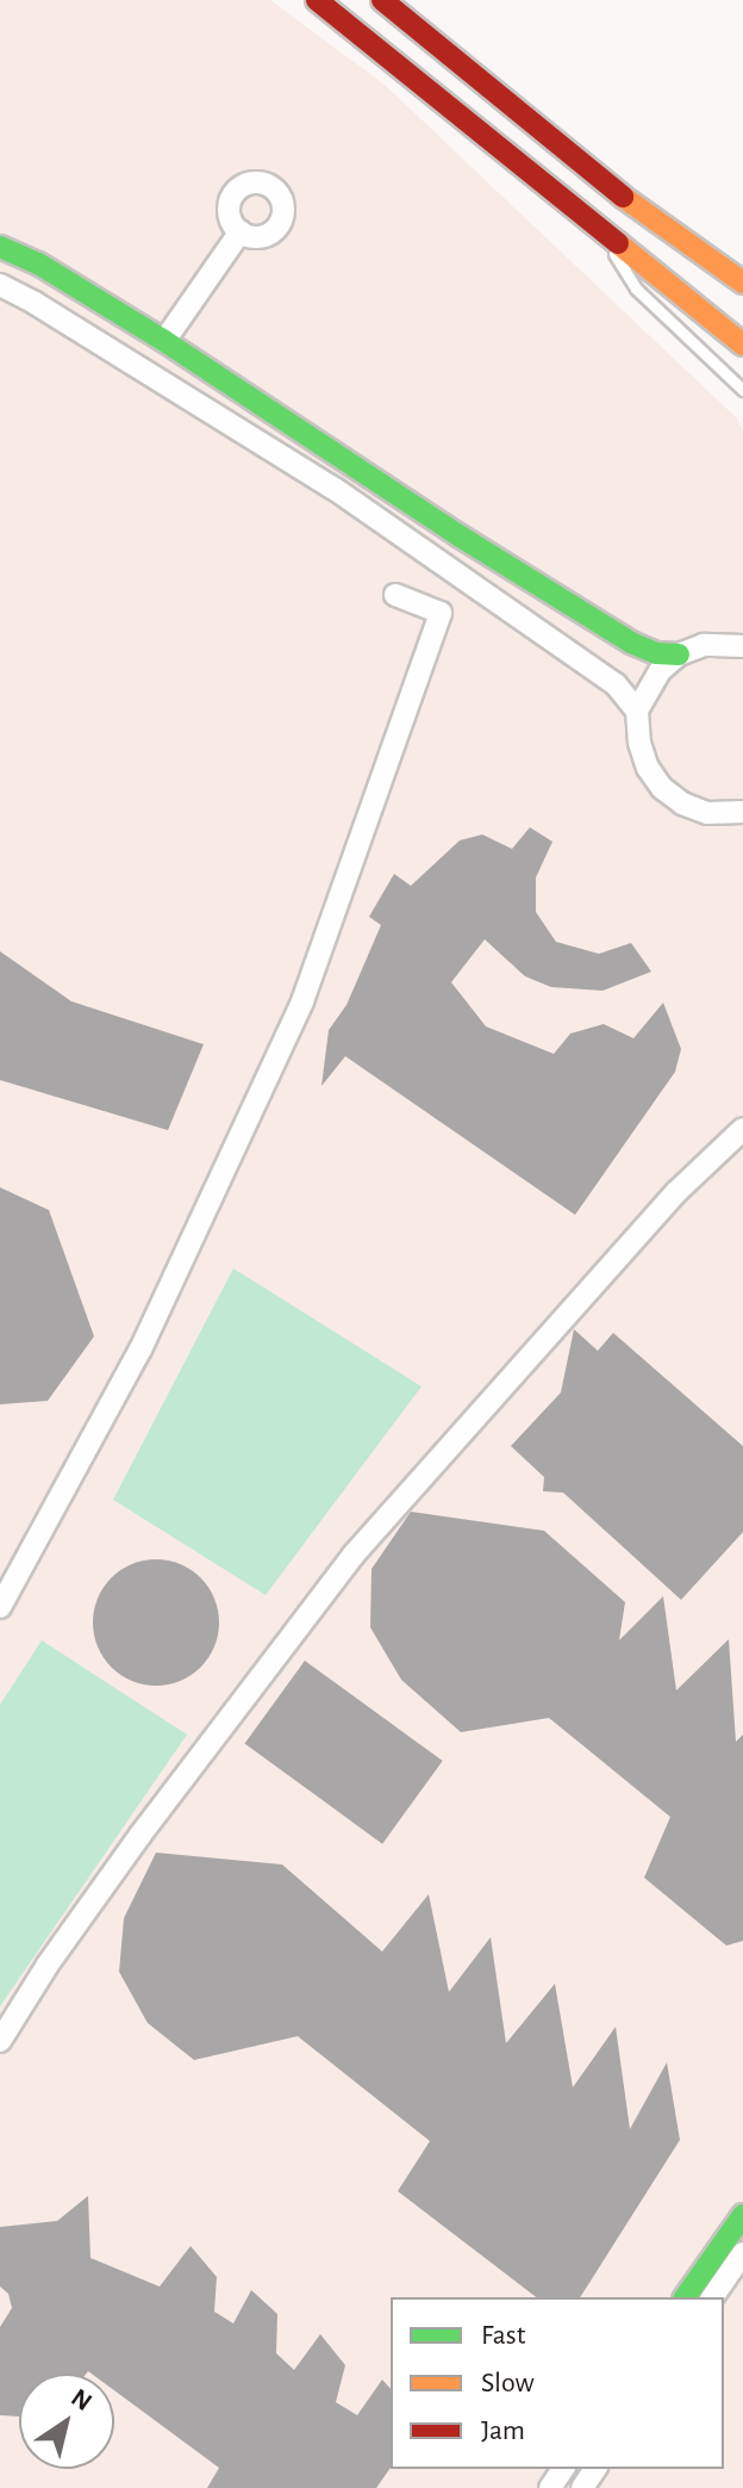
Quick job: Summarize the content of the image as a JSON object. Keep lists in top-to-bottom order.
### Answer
{
  "legend": ["Fast", "Slow", "Jam"],
  "north": "top right"
}
